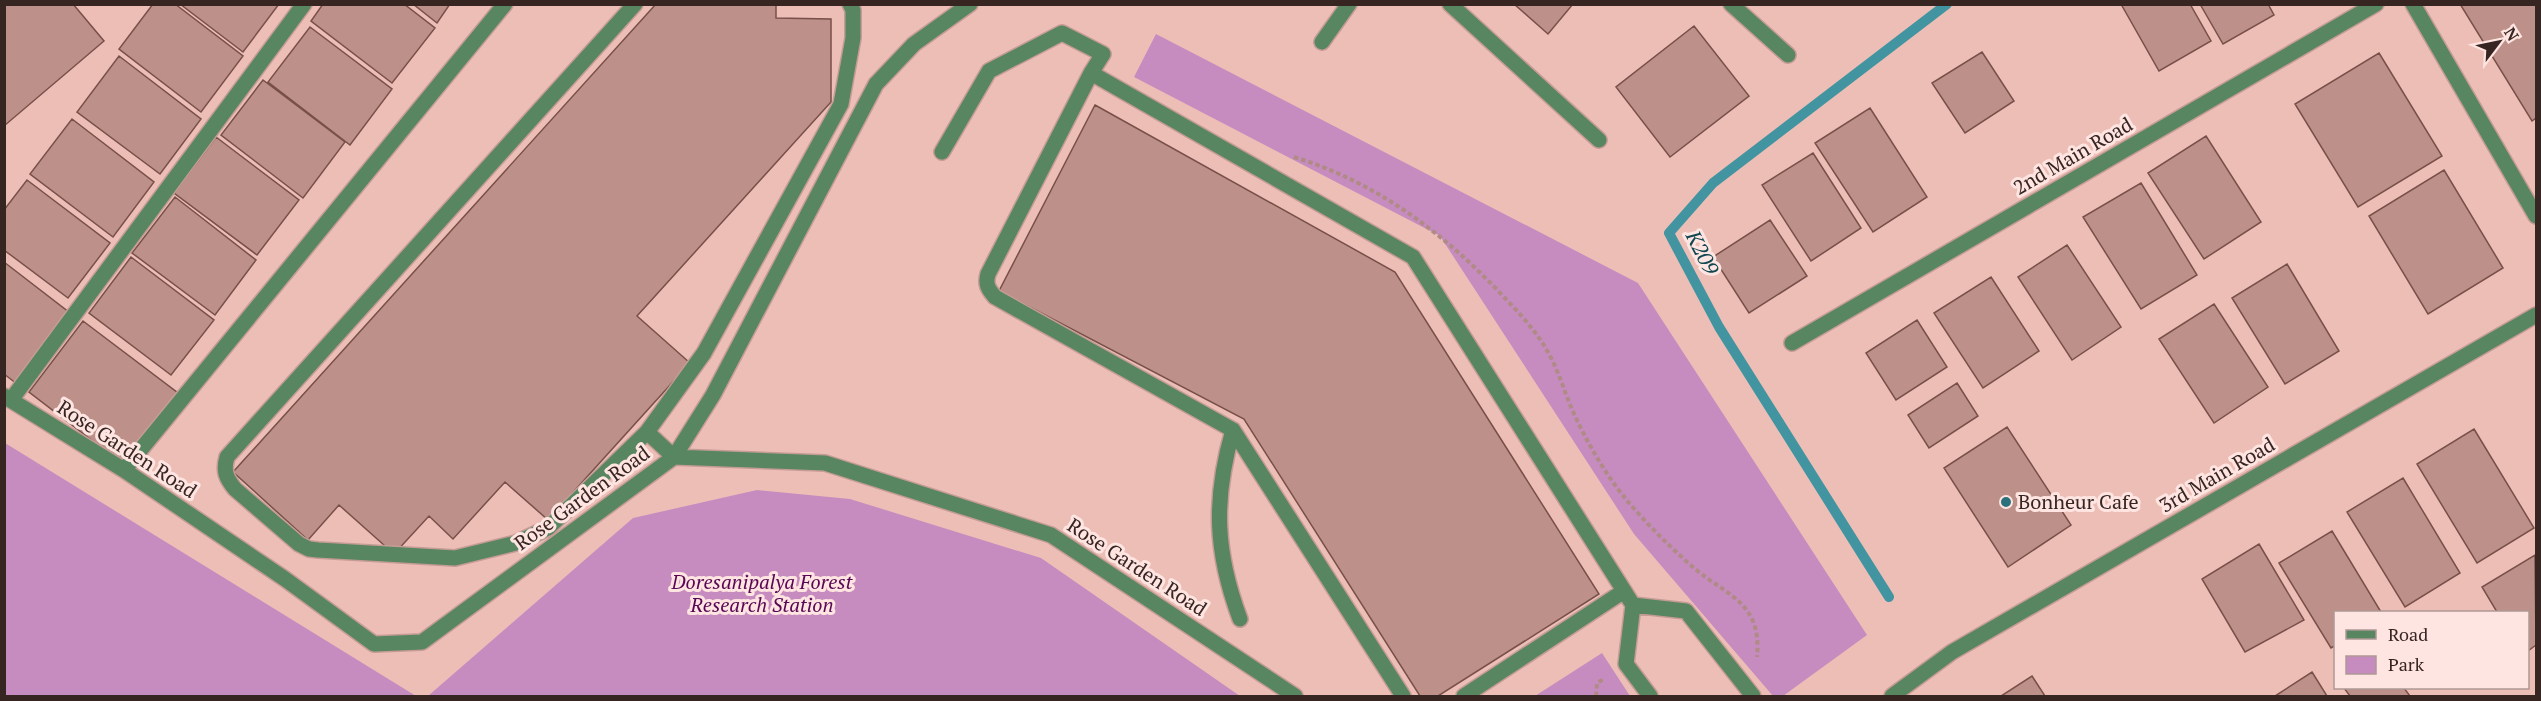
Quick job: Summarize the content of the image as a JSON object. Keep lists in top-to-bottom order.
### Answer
{
  "streets": {
    "street": ["2nd Main Road", "Rose Garden Road", "3rd Main Road"]
  },
  "water": ["K209"],
  "parks": ["Doresanipalya Forest Research Station"],
  "places": ["Bonheur Cafe"],
  "legend": ["Road", "Park"],
  "north": "top right"
}
